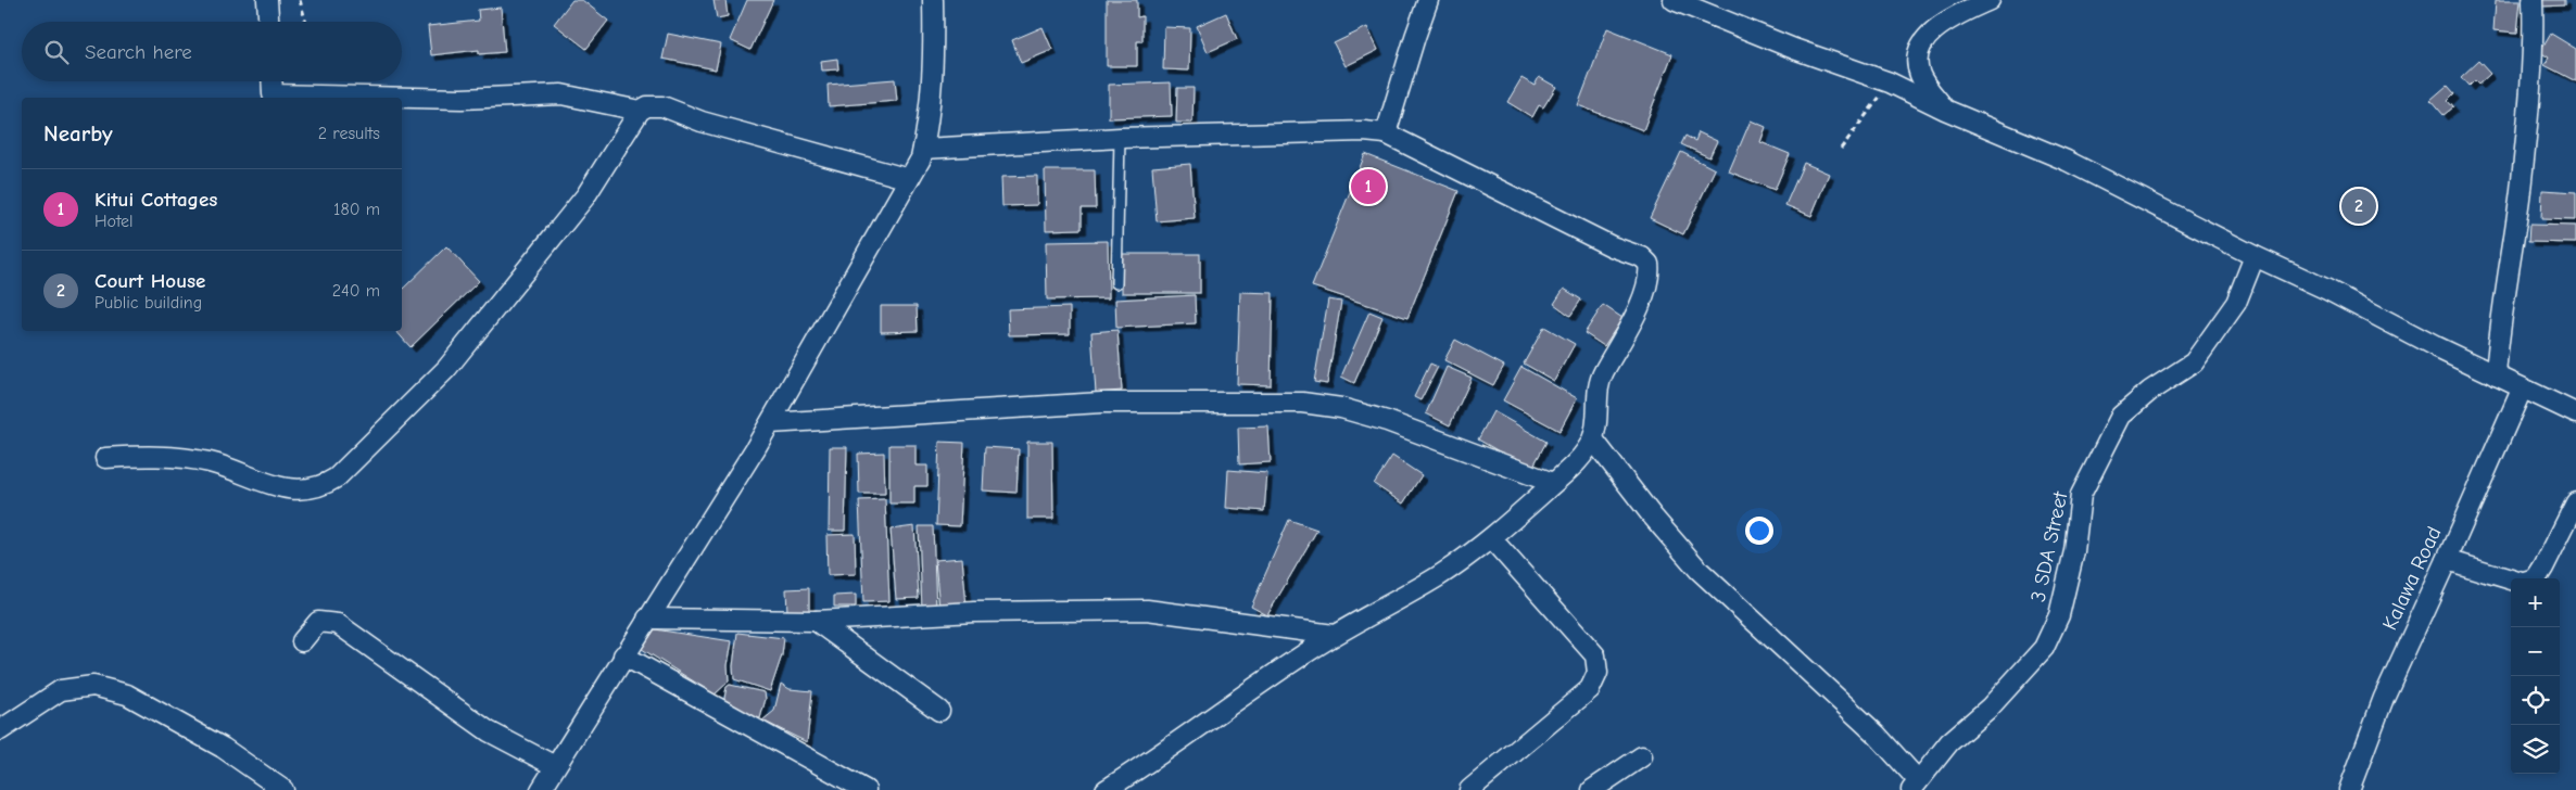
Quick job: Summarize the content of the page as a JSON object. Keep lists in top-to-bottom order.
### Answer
{
  "streets": {
    "street": ["3 SDA Street", "Kalawa Road"]
  },
  "page": {
    "search": "Search here",
    "heading": ["Nearby", "2 results"],
    "pins": ["1", "2"],
    "list": [
      {
        "mark": "1",
        "name": "Kitui Cottages",
        "note": "Hotel",
        "value": "180 m"
      },
      {
        "mark": "2",
        "name": "Court House",
        "note": "Public building",
        "value": "240 m"
      }
    ],
    "map_buttons": ["+", "−"]
  }
}
